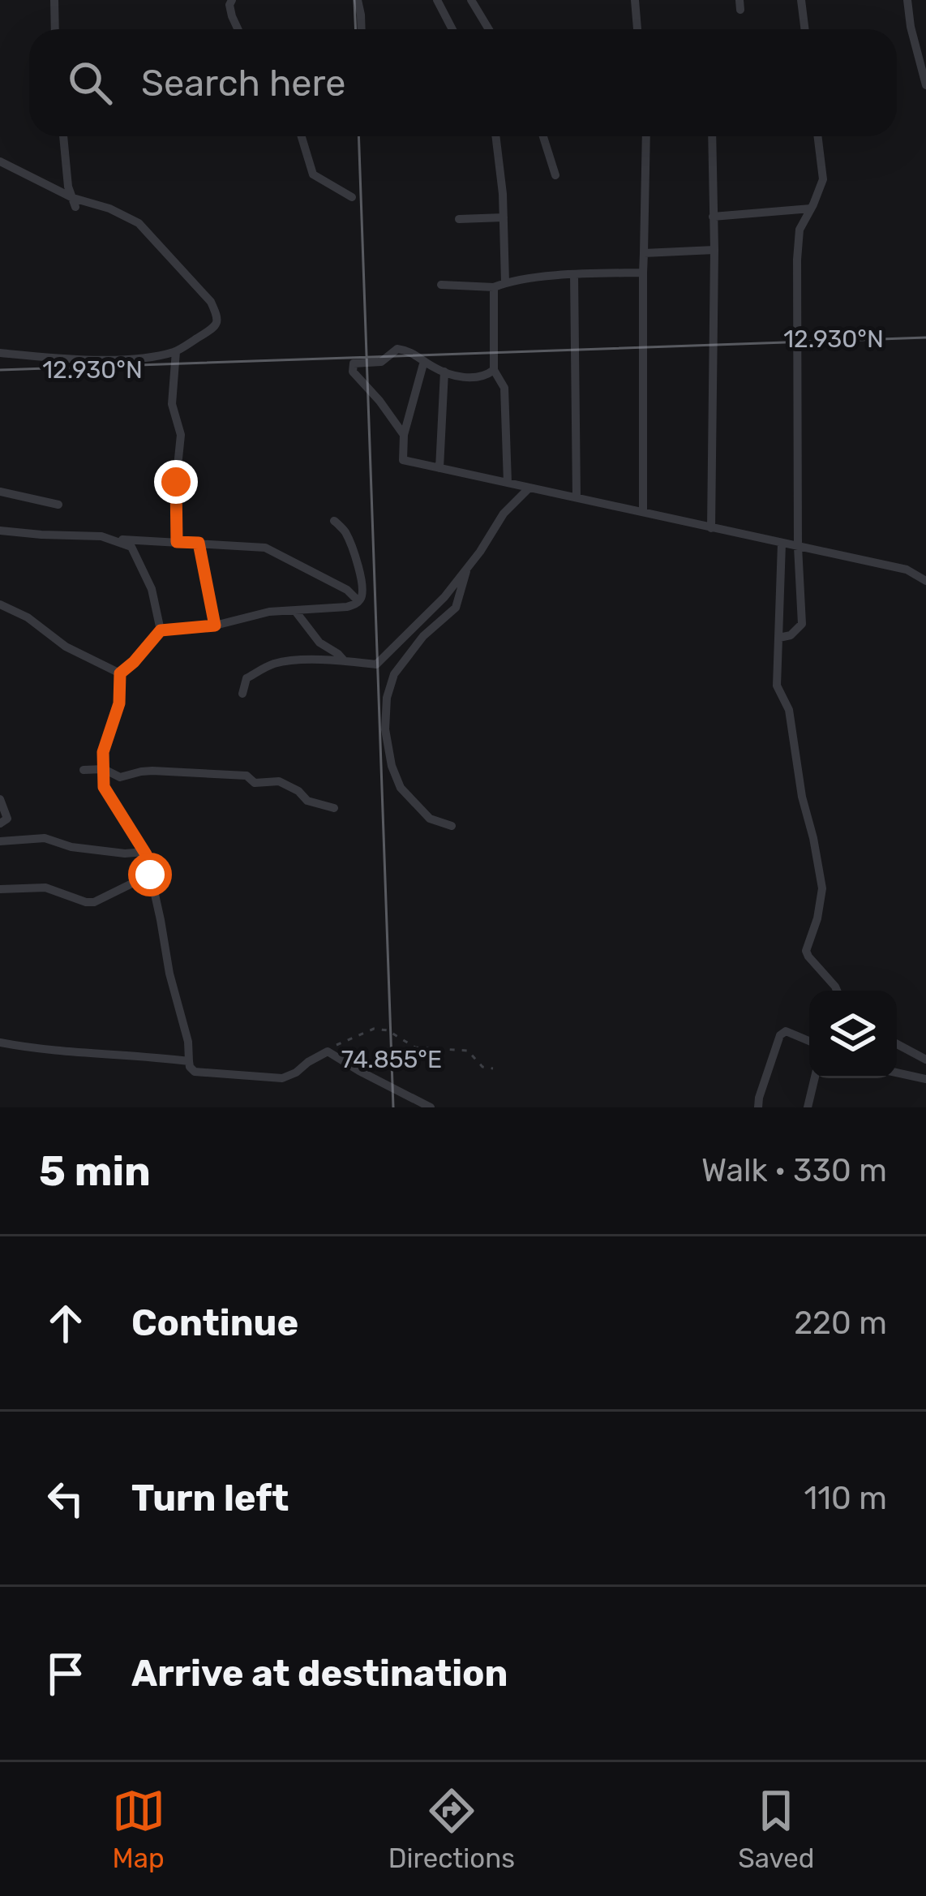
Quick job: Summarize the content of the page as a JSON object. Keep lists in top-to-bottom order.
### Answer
{
  "page": {
    "search": "Search here",
    "heading": ["5 min", "Walk · 330 m"],
    "list": [
      ["Continue", "220 m"],
      ["Turn left", "110 m"],
      "Arrive at destination"
    ],
    "nav": ["Map", "Directions", "Saved"]
  },
  "coordinates": ["12.930°N", "74.855°E"]
}
